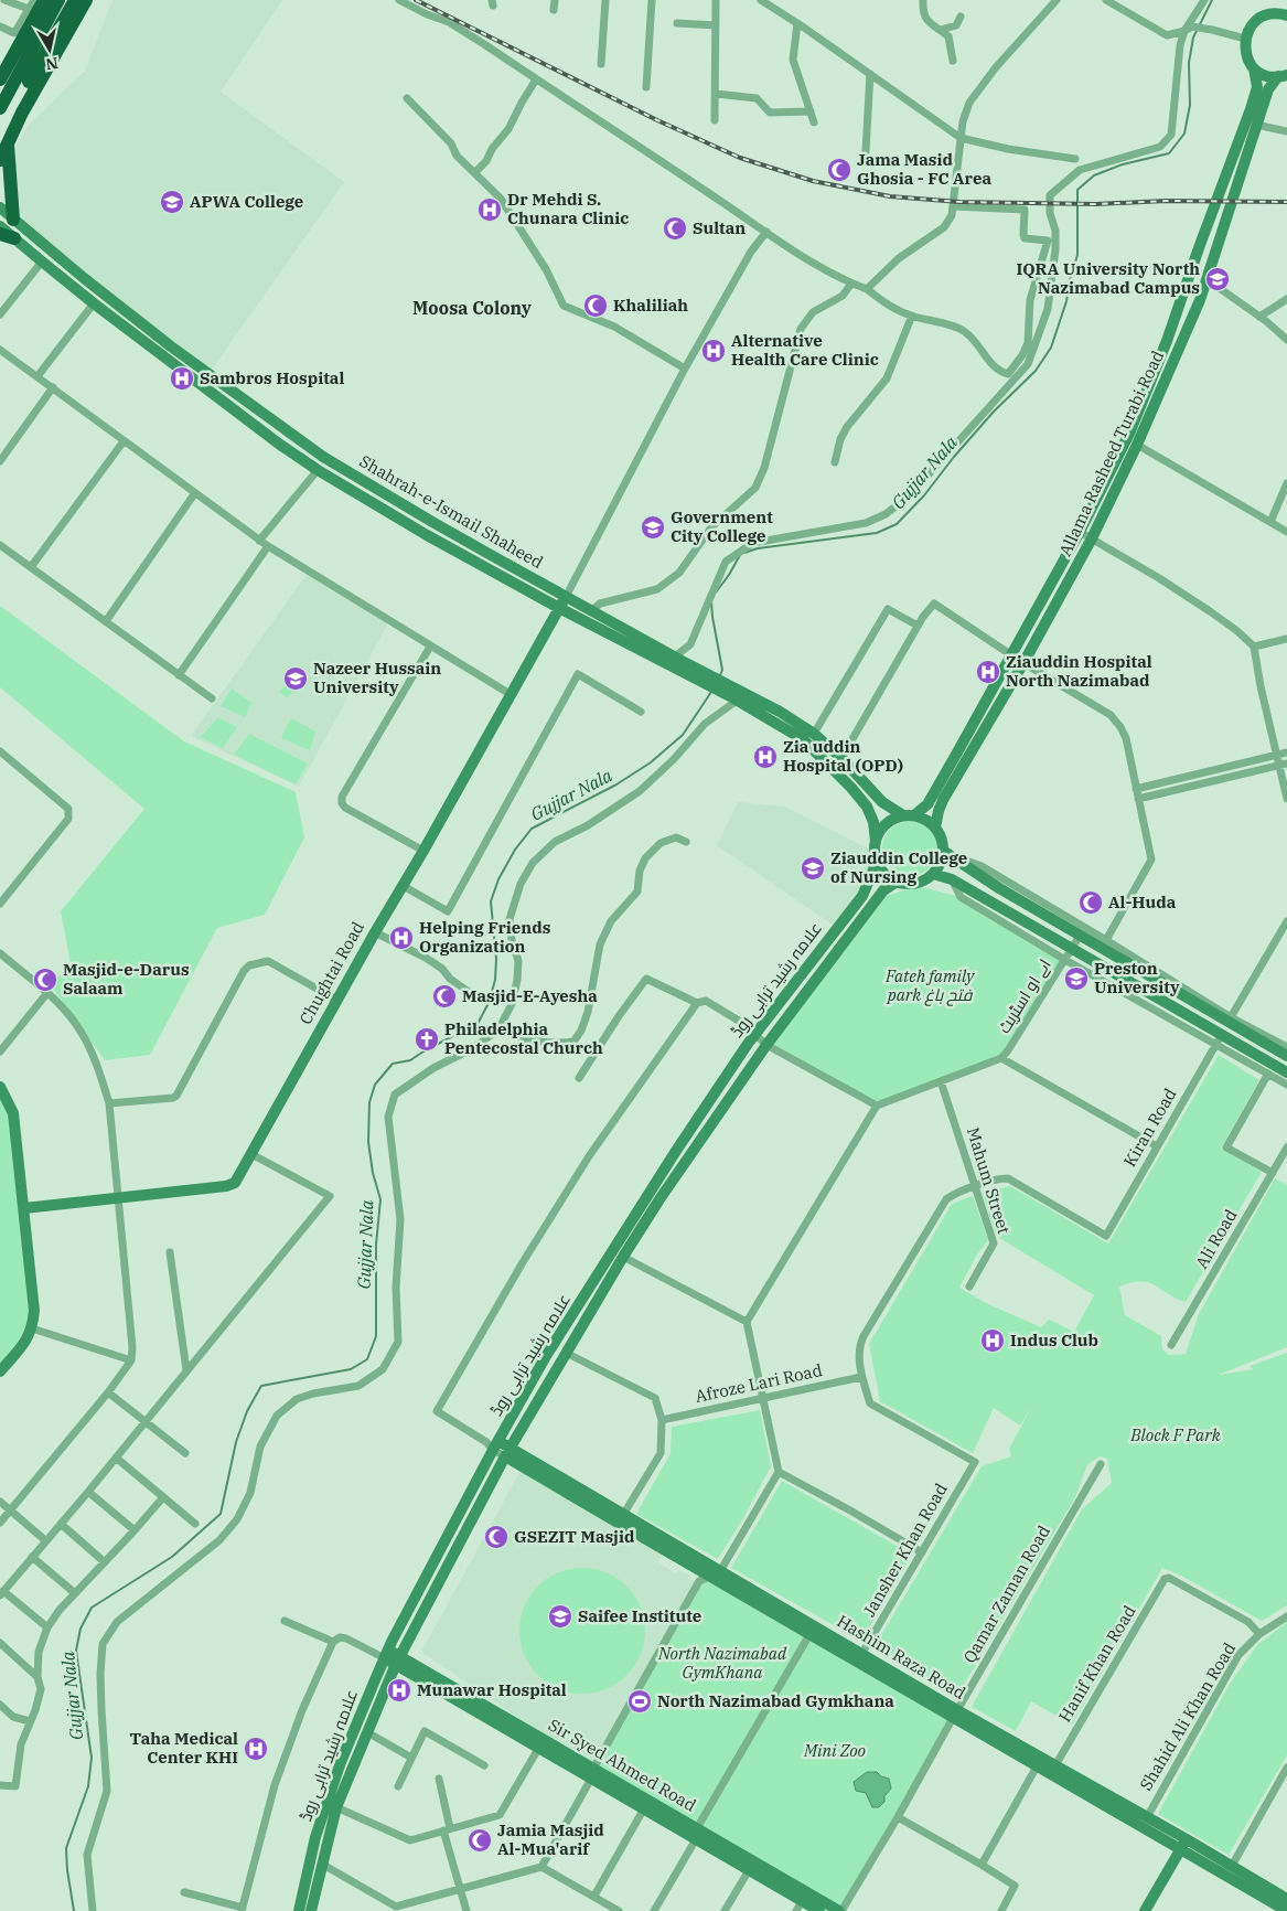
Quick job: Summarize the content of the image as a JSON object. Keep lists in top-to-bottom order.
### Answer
{
  "streets": {
    "main road": [
      "Allama Rasheed Turabi Road",
      "Shahrah-e-Ismail Shaheed",
      "Chughtai Road",
      "علامہ رشید ترابی روڈ",
      "Hashim Raza Road",
      "Sir Syed Ahmed Road"
    ],
    "street": [
      "اے او اسٹریٹ",
      "Kiran Road",
      "Mahum Street",
      "Ali Road",
      "Afroze Lari Road",
      "Jansher Khan Road",
      "Qamar Zaman Road",
      "Hanif Khan Road",
      "Shahid Ali Khan Road"
    ]
  },
  "crossings": [
    ["Allama Rasheed Turabi Road", "Shahrah-e-Ismail Shaheed"],
    ["Allama Rasheed Turabi Road", "علامہ رشید ترابی روڈ"],
    ["Shahrah-e-Ismail Shaheed", "Chughtai Road"],
    ["Shahrah-e-Ismail Shaheed", "علامہ رشید ترابی روڈ"],
    ["علامہ رشید ترابی روڈ", "Hashim Raza Road"],
    ["علامہ رشید ترابی روڈ", "Sir Syed Ahmed Road"],
    ["Kiran Road", "Mahum Street"],
    ["Afroze Lari Road", "Jansher Khan Road"],
    ["Jansher Khan Road", "Hashim Raza Road"],
    ["Qamar Zaman Road", "Hashim Raza Road"],
    ["Qamar Zaman Road", "Sir Syed Ahmed Road"],
    ["Hashim Raza Road", "Hanif Khan Road"],
    ["Hashim Raza Road", "Shahid Ali Khan Road"],
    ["Hanif Khan Road", "Shahid Ali Khan Road"]
  ],
  "districts": ["Moosa Colony"],
  "water": ["Gujjar Nala"],
  "parks": [
    "Fateh family park فتح باغ",
    "Block F Park",
    "North Nazimabad GymKhana",
    "Mini Zoo"
  ],
  "places": {
    "mosque": [
      "Jama Masid Ghosia - FC Area",
      "Sultan",
      "Khaliliah",
      "Al-Huda",
      "Masjid-e-Darus Salaam",
      "Masjid-E-Ayesha",
      "GSEZIT Masjid",
      "Jamia Masjid Al-Mua'arif"
    ],
    "school or university": [
      "APWA College",
      "IQRA University North Nazimabad Campus",
      "Government City College",
      "Nazeer Hussain University",
      "Ziauddin College of Nursing",
      "Preston University",
      "Saifee Institute"
    ],
    "hospital": [
      "Dr Mehdi S. Chunara Clinic",
      "Alternative Health Care Clinic",
      "Sambros Hospital",
      "Ziauddin Hospital North Nazimabad",
      "Zia uddin Hospital (OPD)",
      "Helping Friends Organization",
      "Indus Club",
      "Munawar Hospital",
      "Taha Medical Center KHI"
    ],
    "church": ["Philadelphia Pentecostal Church"],
    "sports": ["North Nazimabad Gymkhana"]
  },
  "north": "bottom"
}
